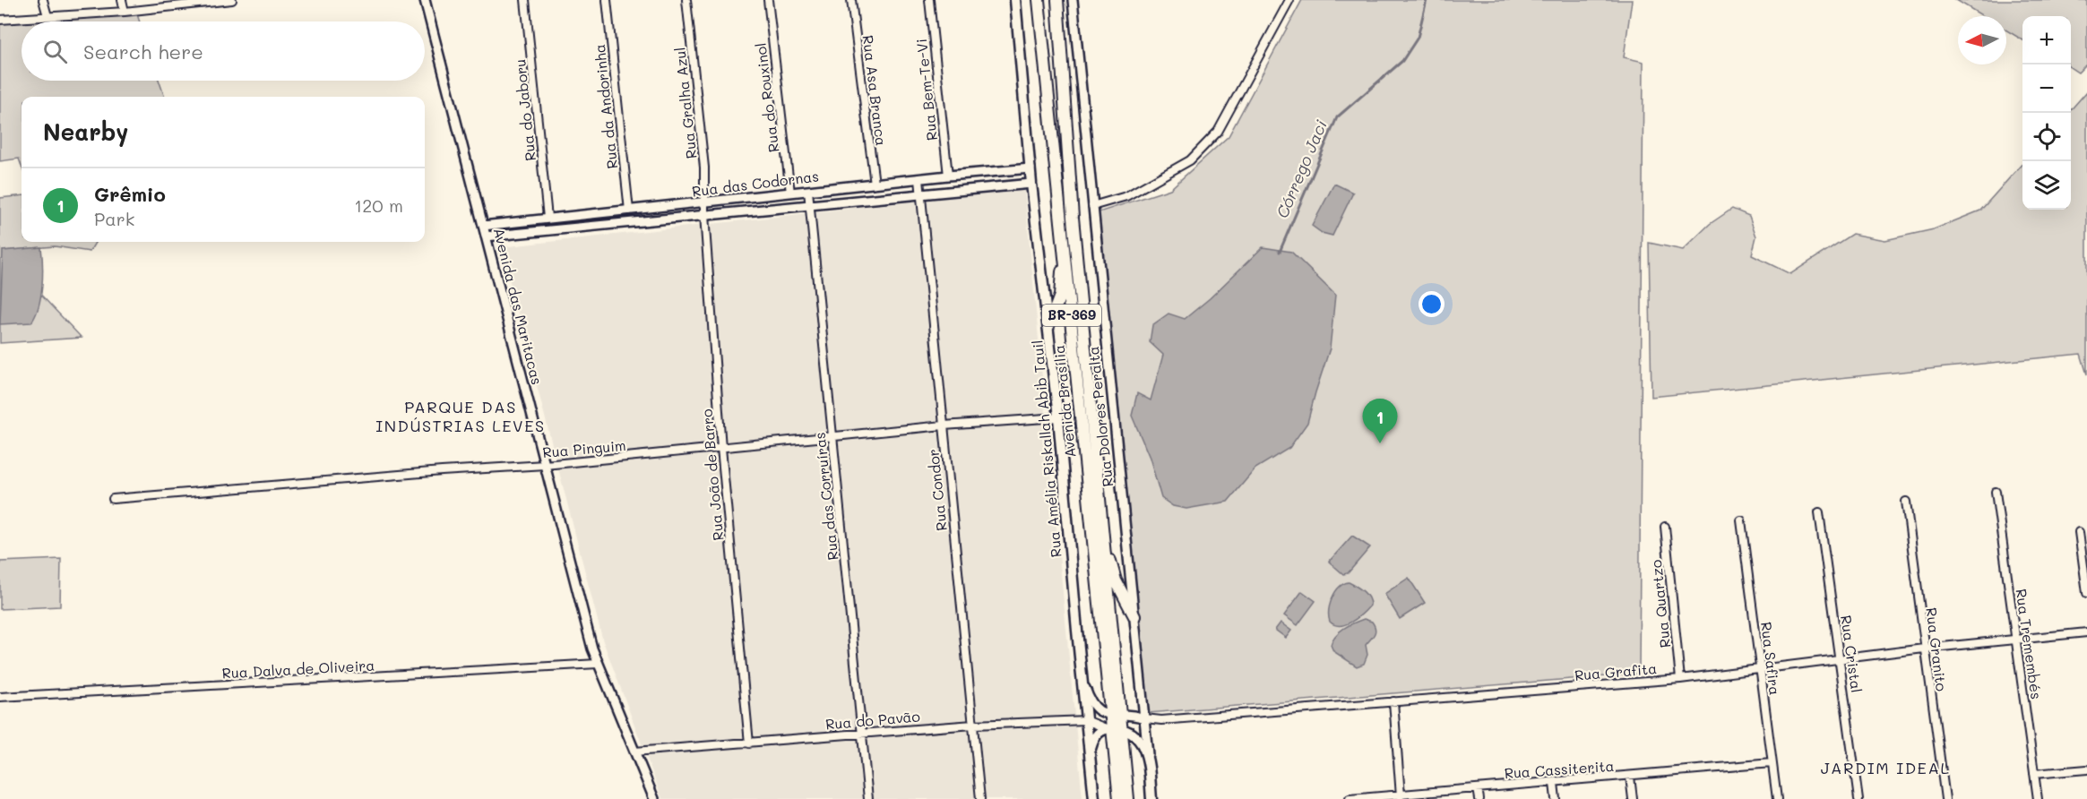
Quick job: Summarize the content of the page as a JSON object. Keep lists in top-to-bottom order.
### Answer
{
  "streets": {
    "highway": ["BR-369", "Avenida Brasília"],
    "main road": ["Rua Dolores Peralta", "Rua Amélia Riskallah Abib Tauil"],
    "street": [
      "Rua Bem-Te-Vi",
      "Rua Asa Branca",
      "Rua do Rouxinol",
      "Rua Gralha Azul",
      "Rua da Andorinha",
      "Rua do Jaboru",
      "Rua das Codornas",
      "Avenida das Maritacas",
      "Rua Pinguim",
      "Rua João de Barro",
      "Rua Condor",
      "Rua das Corruíras",
      "Rua Quartzo",
      "Rua Tremembés",
      "Rua Granito",
      "Rua Cristal",
      "Rua Safira",
      "Rua Dalva de Oliveira",
      "Rua Grafita",
      "Rua do Pavão",
      "Rua Cassiterita"
    ]
  },
  "crossings": [
    ["Rua Bem-Te-Vi", "Rua das Codornas"],
    ["Rua Asa Branca", "Rua das Codornas"],
    ["Rua do Rouxinol", "Rua das Codornas"],
    ["Rua Gralha Azul", "Rua das Codornas"],
    ["Rua Gralha Azul", "Rua João de Barro"],
    ["Rua da Andorinha", "Rua das Codornas"],
    ["Rua do Jaboru", "Rua das Codornas"],
    ["Rua das Codornas", "Avenida das Maritacas"],
    ["Rua das Codornas", "Rua Amélia Riskallah Abib Tauil"],
    ["Rua das Codornas", "Rua João de Barro"],
    ["Rua das Codornas", "Rua Condor"],
    ["Rua das Codornas", "Rua das Corruíras"],
    ["Avenida das Maritacas", "Rua Pinguim"],
    ["Avenida das Maritacas", "Rua Dalva de Oliveira"],
    ["Avenida das Maritacas", "Rua do Pavão"],
    ["Avenida Brasília", "Rua do Pavão"],
    ["Rua Dolores Peralta", "Rua Grafita"],
    ["Rua Pinguim", "Rua Amélia Riskallah Abib Tauil"],
    ["Rua Pinguim", "Rua João de Barro"],
    ["Rua Pinguim", "Rua Condor"],
    ["Rua Pinguim", "Rua das Corruíras"],
    ["Rua Amélia Riskallah Abib Tauil", "Rua do Pavão"],
    ["Rua João de Barro", "Rua do Pavão"],
    ["Rua Condor", "Rua do Pavão"],
    ["Rua das Corruíras", "Rua do Pavão"],
    ["Rua Quartzo", "Rua Grafita"],
    ["Rua Tremembés", "Rua Grafita"],
    ["Rua Granito", "Rua Grafita"],
    ["Rua Cristal", "Rua Grafita"],
    ["Rua Safira", "Rua Grafita"],
    ["Rua Safira", "Rua Cassiterita"]
  ],
  "districts": ["PARQUE DAS INDÚSTRIAS LEVES", "JARDIM IDEAL"],
  "water": ["Córrego Jaci"],
  "north": "left",
  "page": {
    "map_buttons": ["+", "−"],
    "search": "Search here",
    "heading": "Nearby",
    "list": [
      {
        "mark": "1",
        "name": "Grêmio",
        "note": "Park",
        "value": "120 m"
      }
    ],
    "pins": "1"
  }
}
